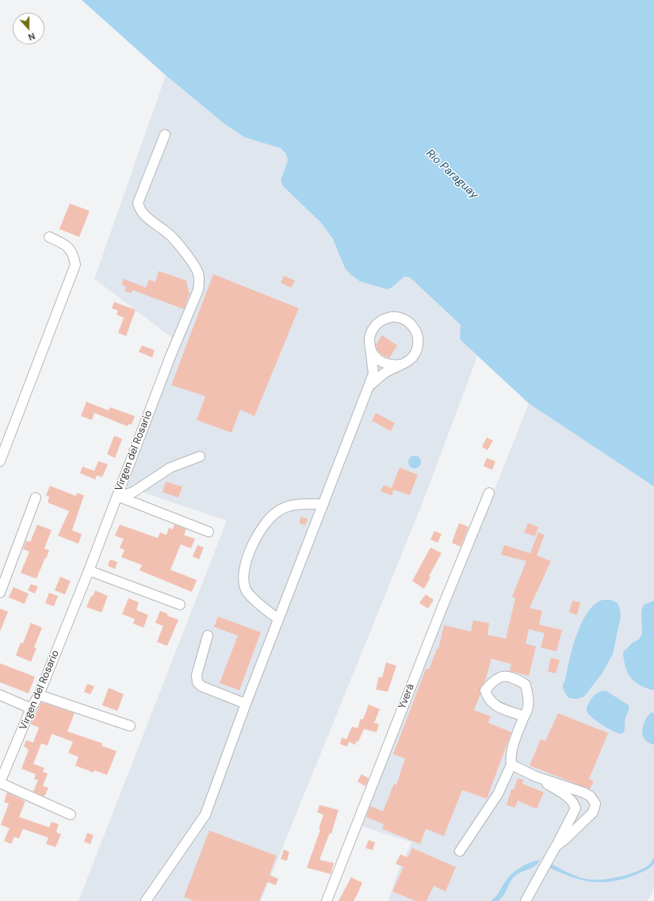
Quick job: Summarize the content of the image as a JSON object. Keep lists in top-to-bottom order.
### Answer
{
  "streets": {
    "street": ["Virgen del Rosario", "Yverá"]
  },
  "water": ["Río Paraguay"],
  "north": "bottom"
}
